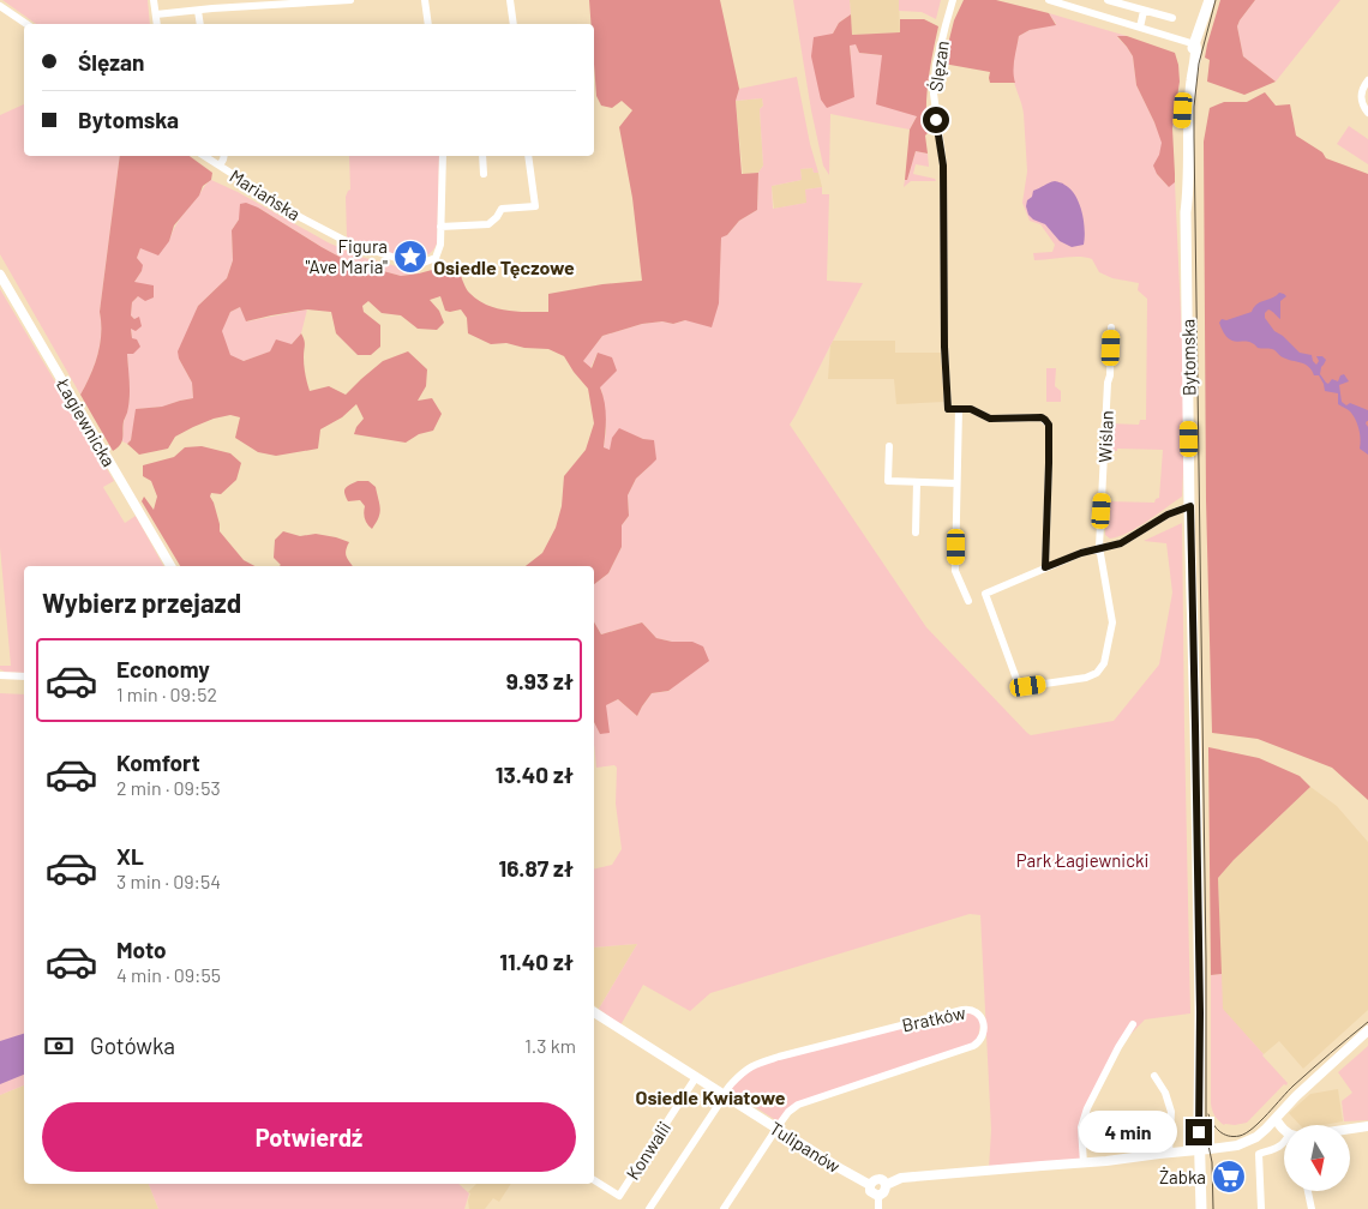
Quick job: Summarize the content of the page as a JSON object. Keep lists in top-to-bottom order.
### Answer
{
  "streets": {
    "main road": ["Bytomska"],
    "street": [
      "Ślęzan",
      "Mariańska",
      "Łagiewnicka",
      "Wiślan",
      "Bratków",
      "Tulipanów",
      "Konwalii"
    ]
  },
  "crossings": [
    ["Bratków", "Tulipanów"],
    ["Tulipanów", "Konwalii"]
  ],
  "districts": ["Osiedle Tęczowe", "Osiedle Kwiatowe"],
  "parks": ["Park Łagiewnicki"],
  "places": {
    "place": ["Figura \"Ave Maria\""],
    "supermarket": ["Żabka"]
  },
  "north": "bottom",
  "page": {
    "banner": ["Ślęzan", "Bytomska"],
    "heading": "Wybierz przejazd",
    "list": [
      {
        "name": "Economy",
        "note": "1 min · 09:52",
        "value": "9.93 zł"
      },
      {
        "name": "Komfort",
        "note": "2 min · 09:53",
        "value": "13.40 zł"
      },
      {
        "name": "XL",
        "note": "3 min · 09:54",
        "value": "16.87 zł"
      },
      {
        "name": "Moto",
        "note": "4 min · 09:55",
        "value": "11.40 zł"
      }
    ],
    "pay": ["Gotówka", "1.3 km"],
    "buttons": "Potwierdź",
    "bubble": "4 min"
  }
}
